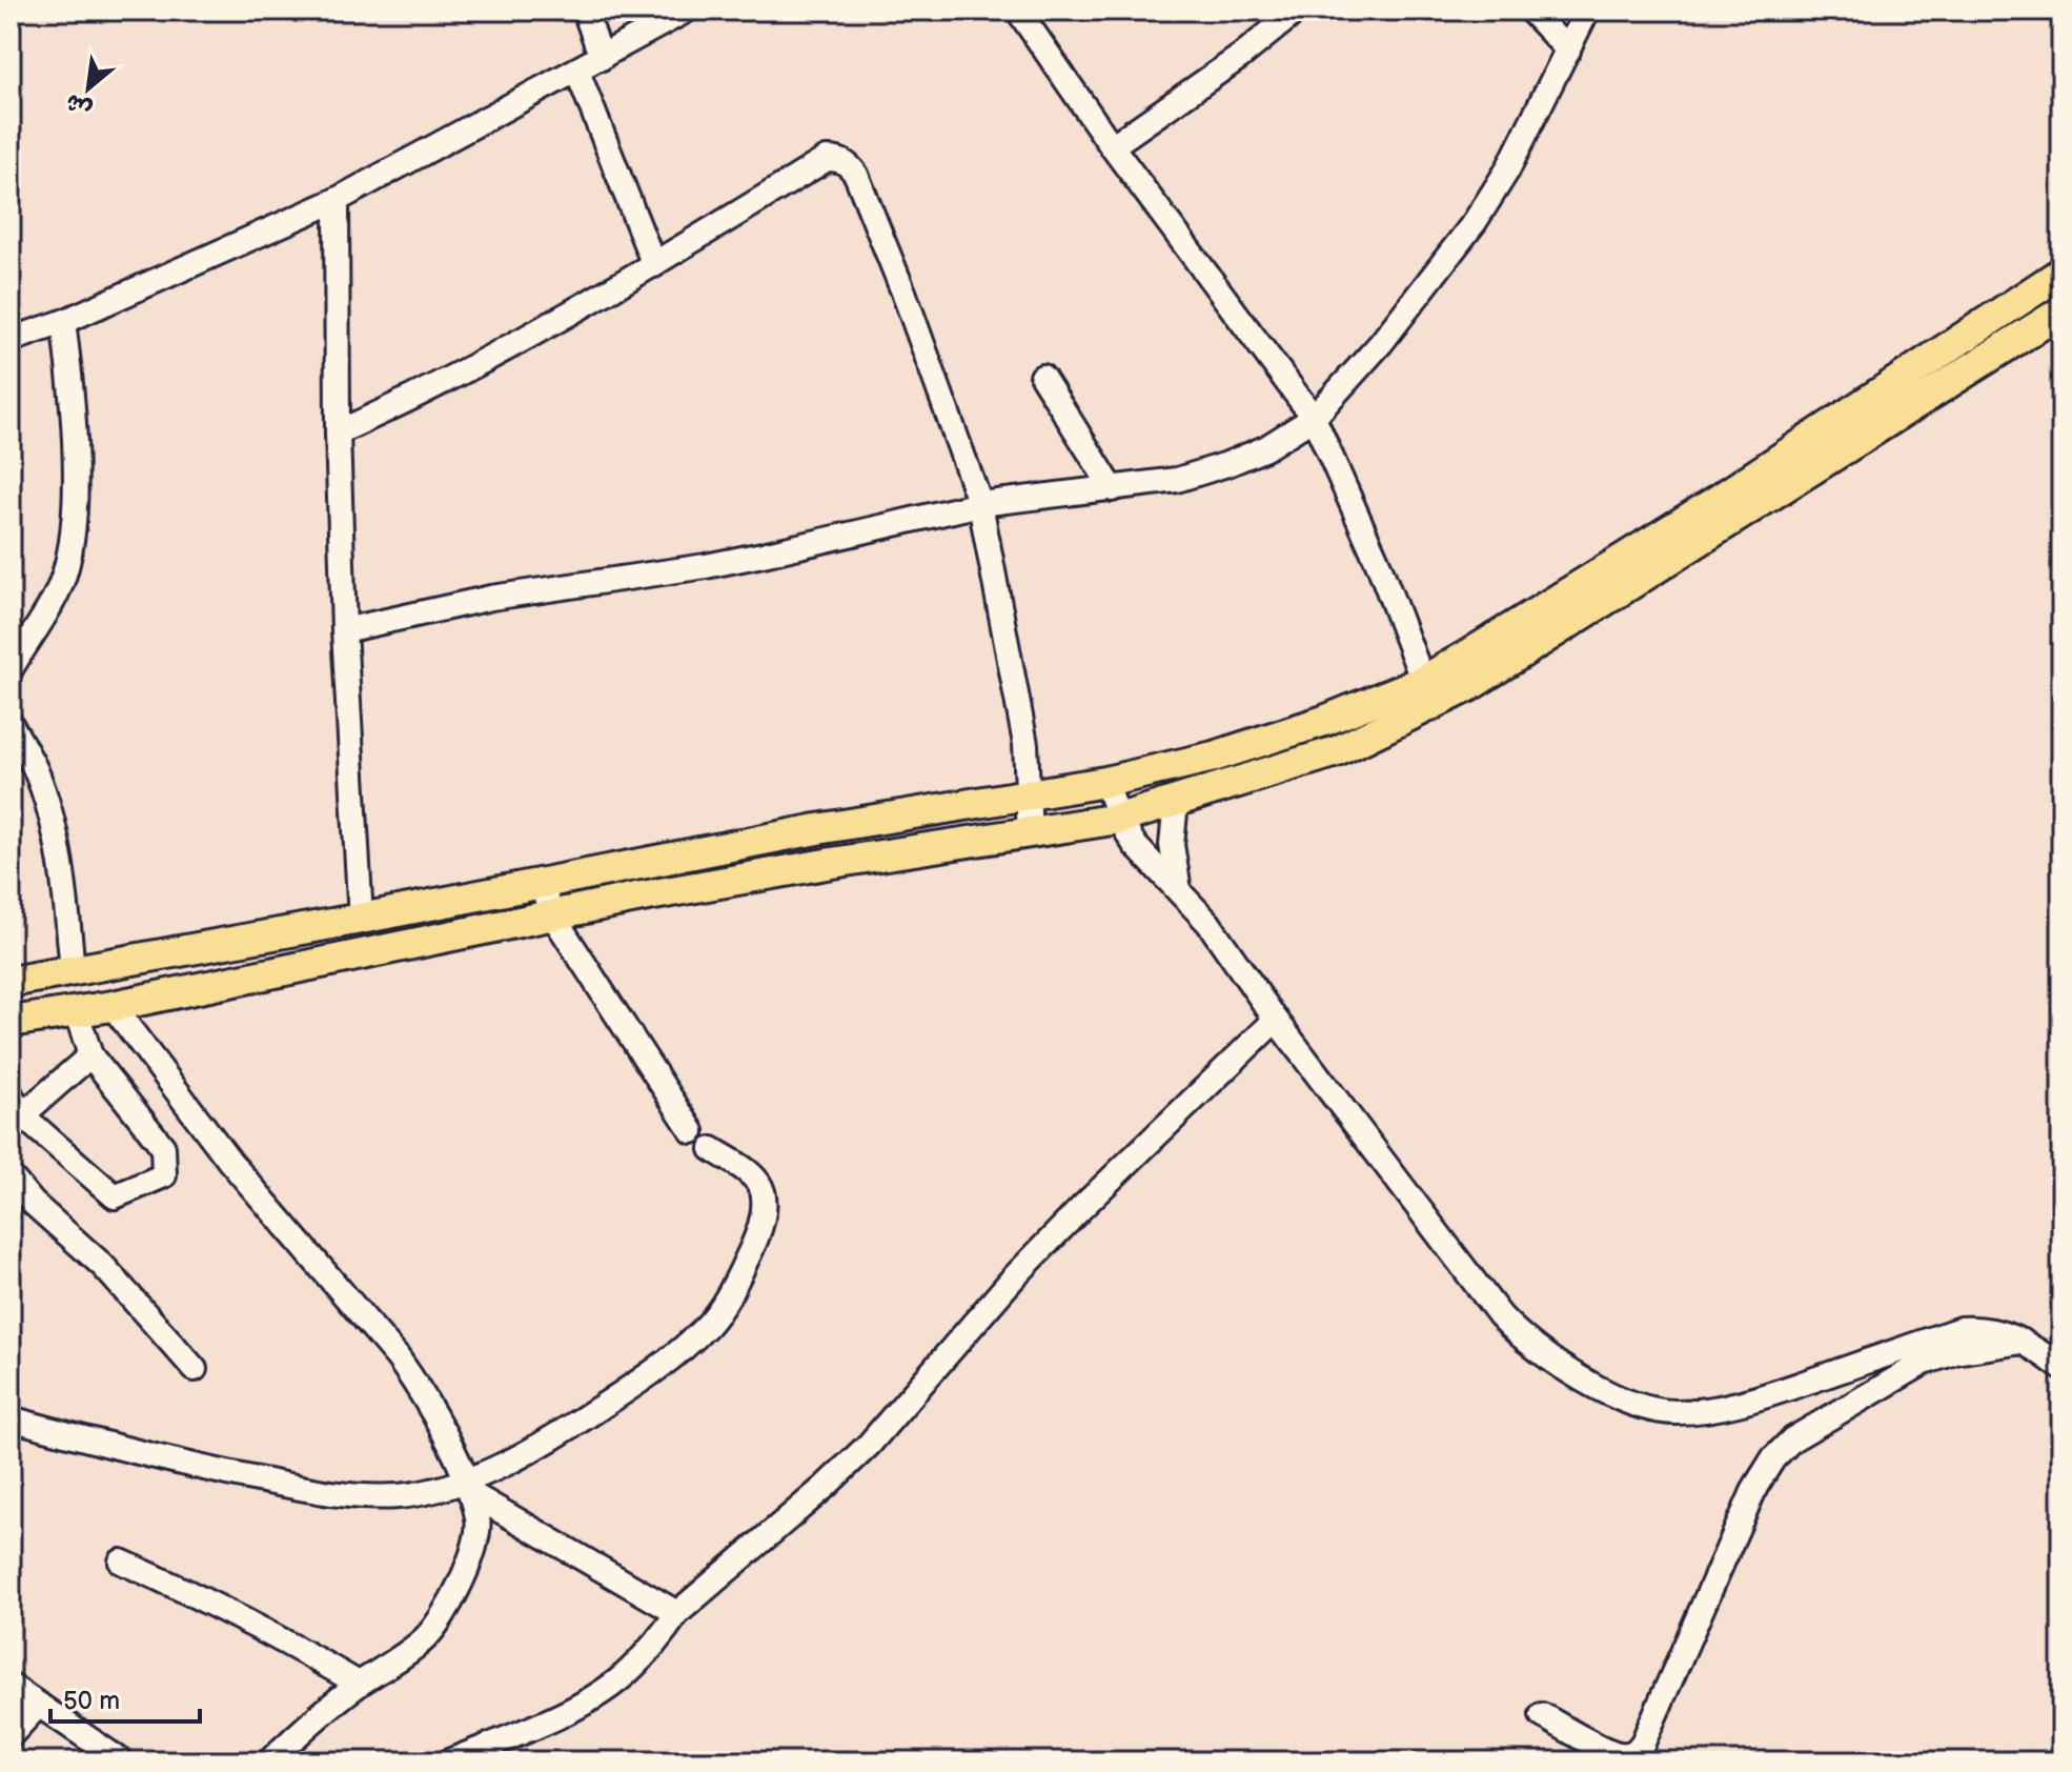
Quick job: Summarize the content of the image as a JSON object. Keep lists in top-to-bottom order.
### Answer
{
  "scale_bar": "50 m",
  "north": "bottom left"
}
